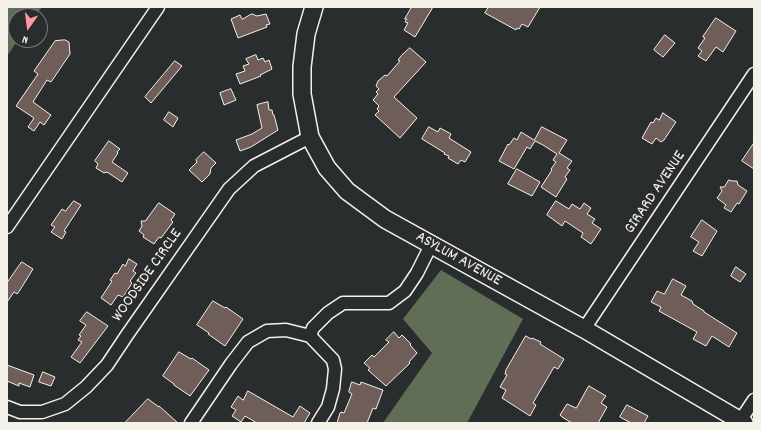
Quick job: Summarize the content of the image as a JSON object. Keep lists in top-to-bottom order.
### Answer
{
  "streets": {
    "main road": ["ASYLUM AVENUE"],
    "street": ["GIRARD AVENUE", "WOODSIDE CIRCLE"]
  },
  "crossings": [
    ["GIRARD AVENUE", "ASYLUM AVENUE"],
    ["ASYLUM AVENUE", "WOODSIDE CIRCLE"]
  ],
  "north": "bottom"
}
